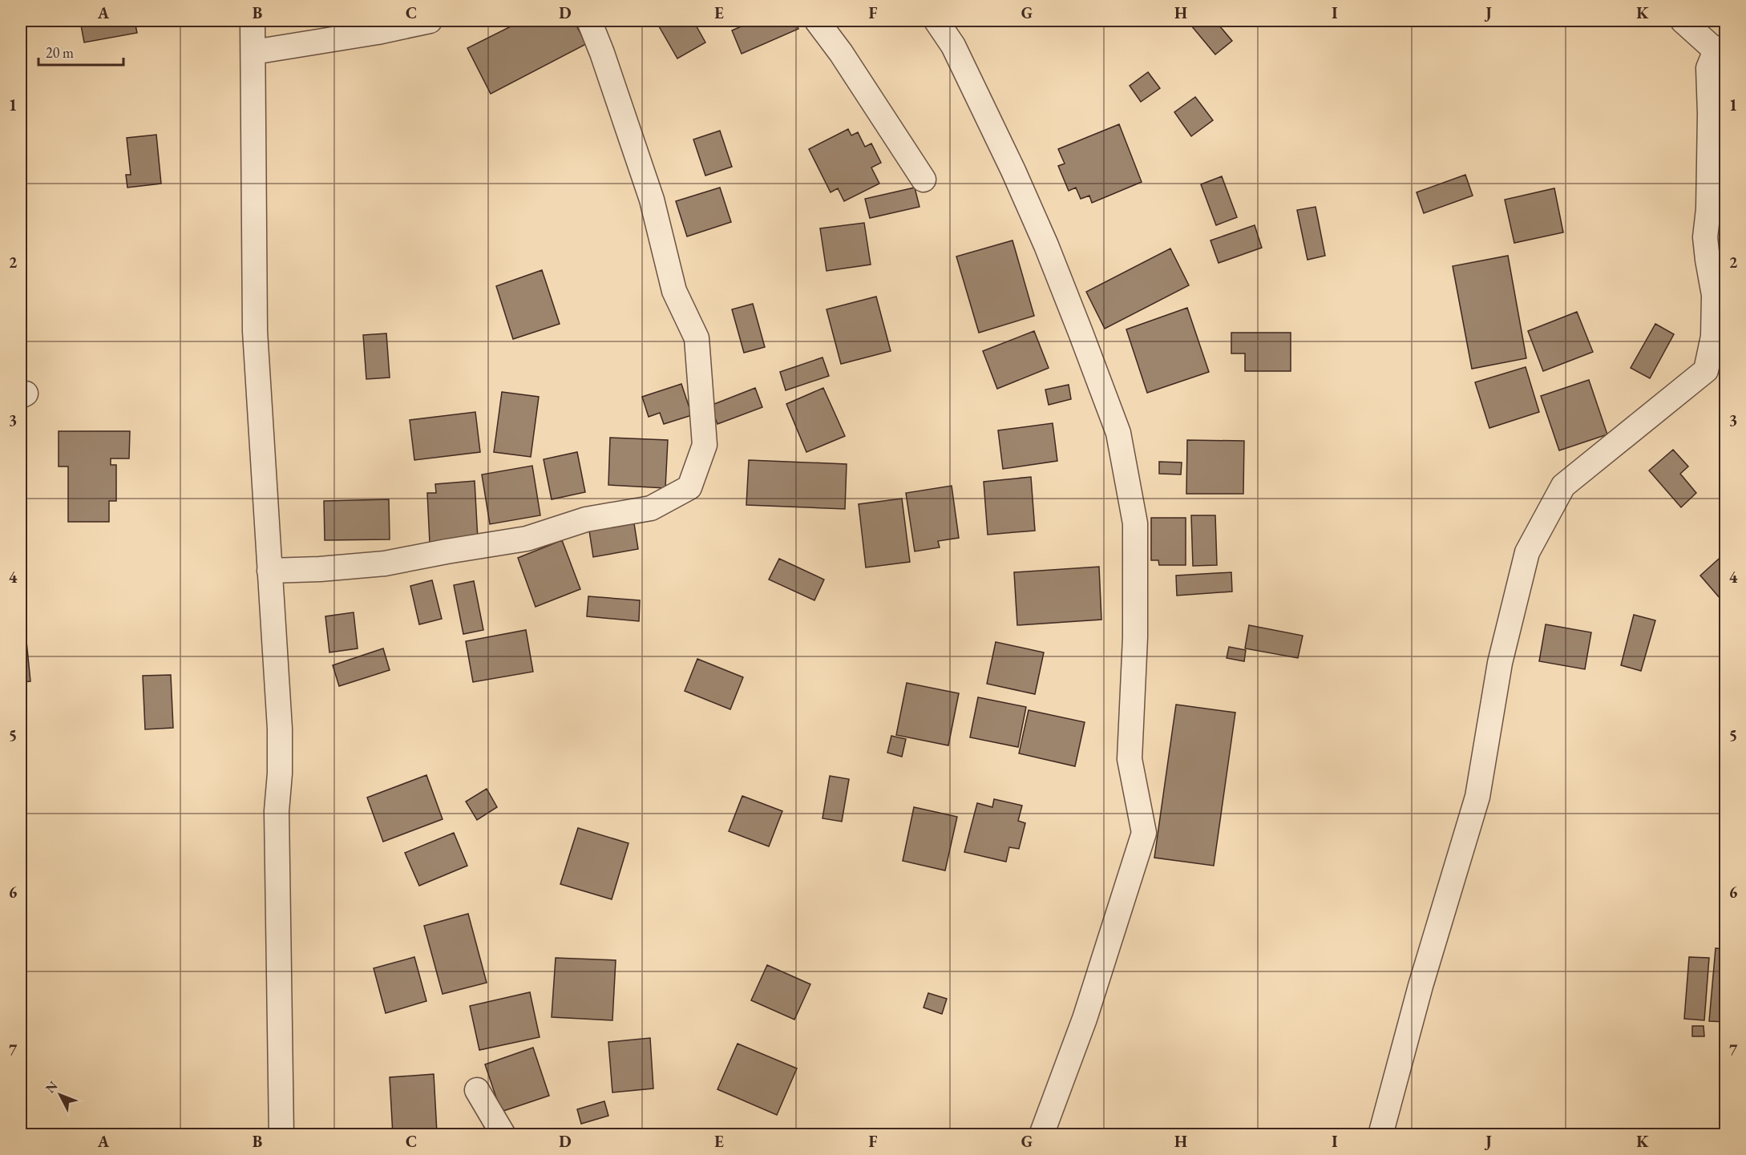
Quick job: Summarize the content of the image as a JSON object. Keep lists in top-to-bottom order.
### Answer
{
  "scale_bar": "20 m",
  "north": "top left",
  "grid": {
    "columns": [
      "A",
      "B",
      "C",
      "D",
      "E",
      "F",
      "G",
      "H",
      "I",
      "J",
      "K"
    ],
    "rows": [
      "1",
      "2",
      "3",
      "4",
      "5",
      "6",
      "7"
    ]
  }
}
